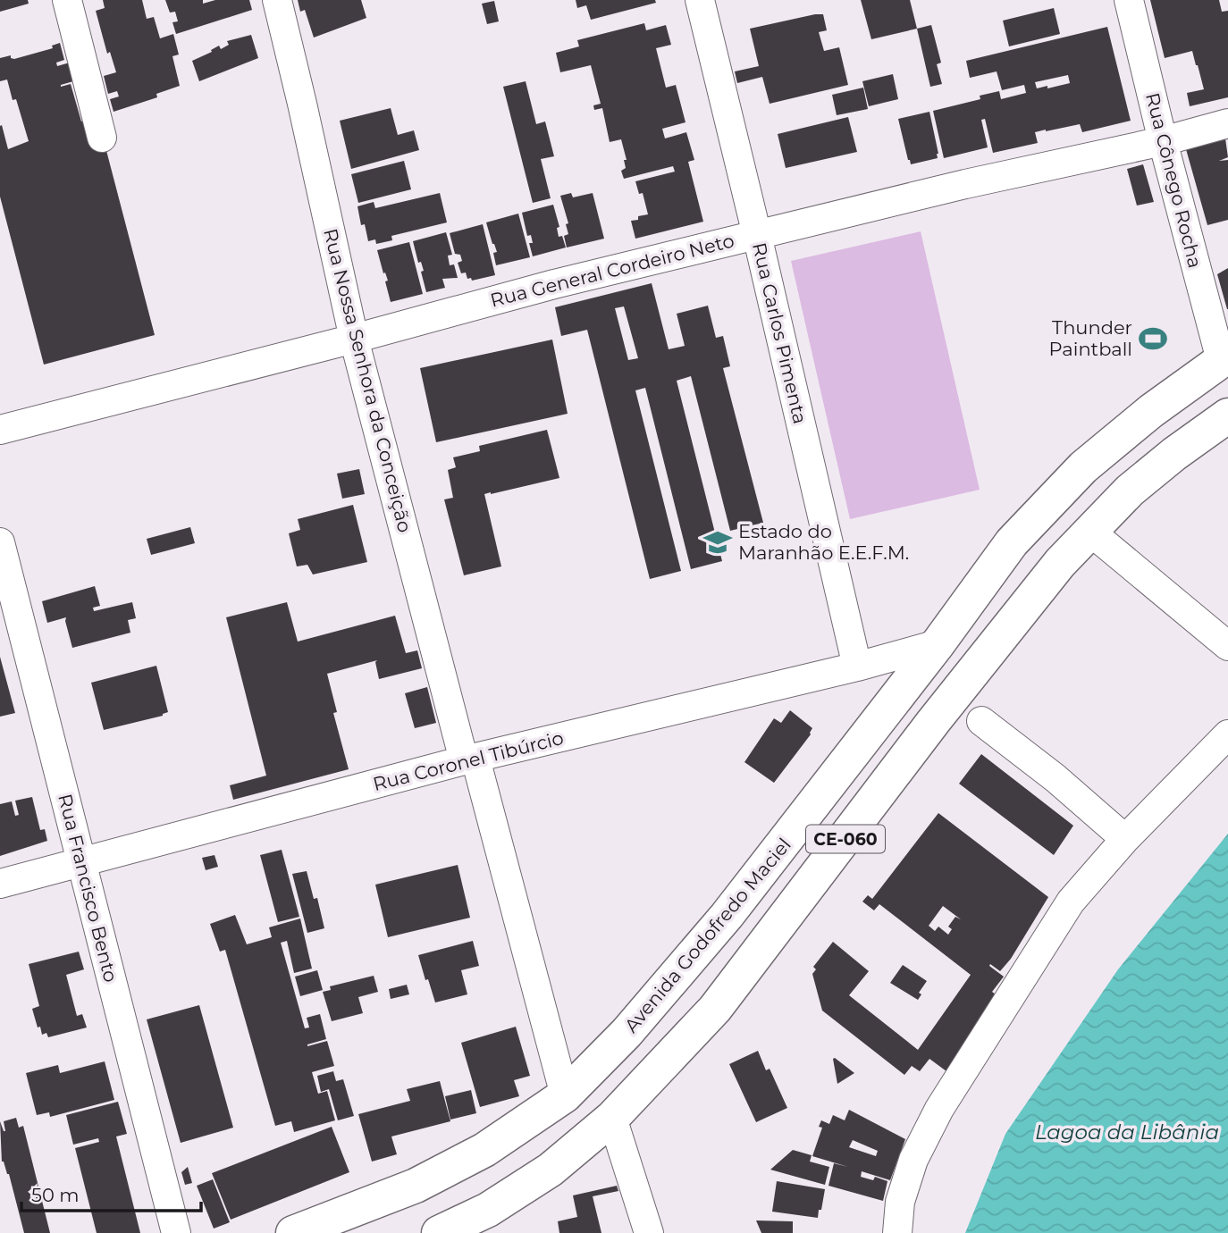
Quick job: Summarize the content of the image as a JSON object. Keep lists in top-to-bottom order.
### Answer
{
  "streets": {
    "main road": ["CE-060", "Avenida Godofredo Maciel"],
    "street": [
      "Rua Cônego Rocha",
      "Rua General Cordeiro Neto",
      "Rua Carlos Pimenta",
      "Rua Nossa Senhora da Conceição",
      "Rua Coronel Tibúrcio",
      "Rua Francisco Bento"
    ]
  },
  "crossings": [
    ["Rua Cônego Rocha", "Rua General Cordeiro Neto"],
    ["Rua Cônego Rocha", "Avenida Godofredo Maciel"],
    ["Rua General Cordeiro Neto", "Rua Carlos Pimenta"],
    ["Rua General Cordeiro Neto", "Rua Nossa Senhora da Conceição"],
    ["Rua Carlos Pimenta", "Rua Coronel Tibúrcio"],
    ["Rua Nossa Senhora da Conceição", "Rua Coronel Tibúrcio"],
    ["Rua Nossa Senhora da Conceição", "Avenida Godofredo Maciel"],
    ["Rua Coronel Tibúrcio", "Rua Francisco Bento"],
    ["Rua Coronel Tibúrcio", "Avenida Godofredo Maciel"]
  ],
  "water": ["Lagoa da Libânia"],
  "places": {
    "sports": ["Thunder Paintball"],
    "school or university": ["Estado do Maranhão E.E.F.M."]
  },
  "scale_bar": "50 m"
}
